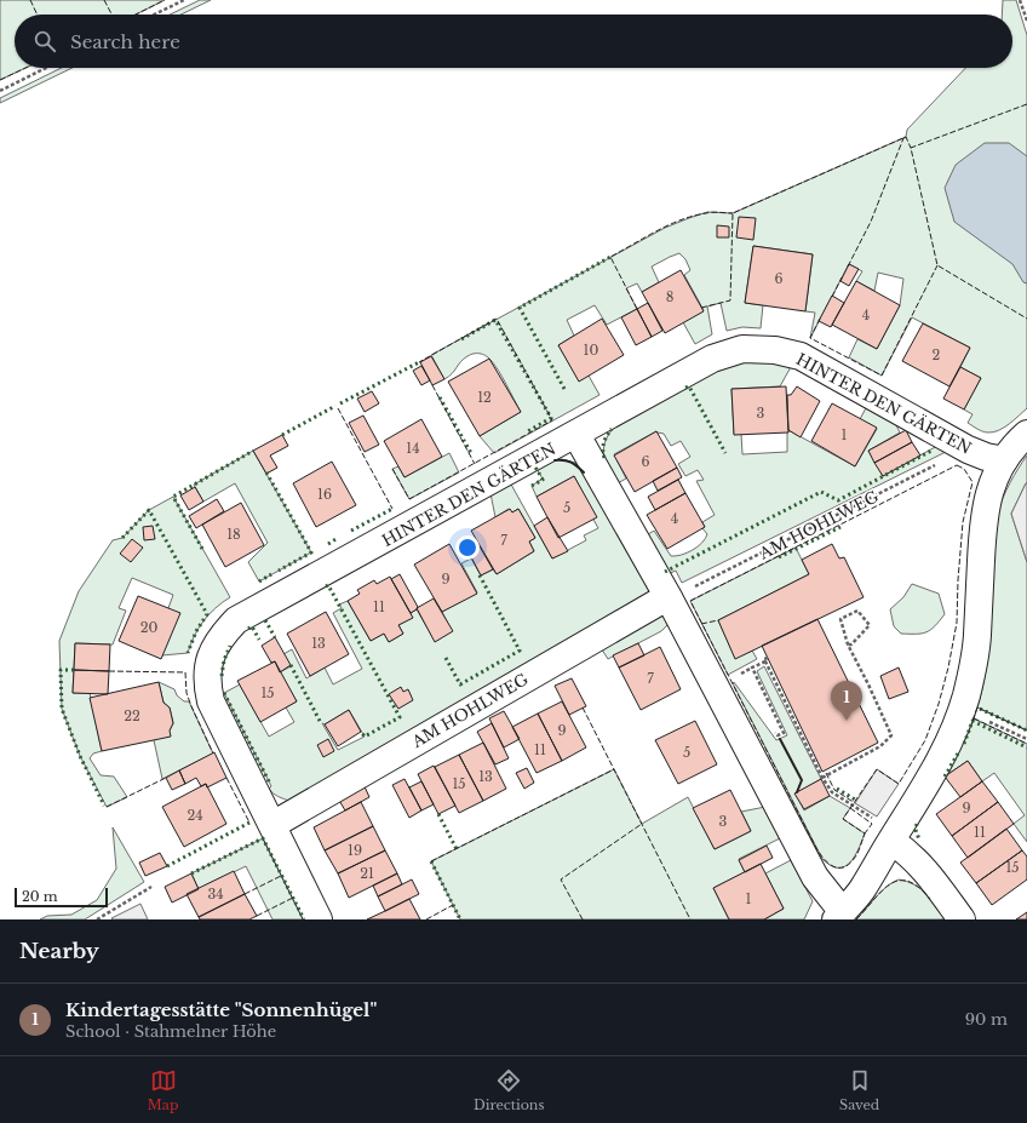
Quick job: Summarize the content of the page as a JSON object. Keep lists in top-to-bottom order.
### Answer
{
  "streets": {
    "street": ["HINTER DEN GÄRTEN", "AM HOHLWEG"]
  },
  "crossings": [
    ["HINTER DEN GÄRTEN", "AM HOHLWEG"]
  ],
  "house_numbers": [
    "6",
    "8",
    "4",
    "10",
    "2",
    "12",
    "3",
    "1",
    "14",
    "6",
    "16",
    "5",
    "4",
    "18",
    "7",
    "9",
    "11",
    "20",
    "13",
    "7",
    "15",
    "22",
    "9",
    "11",
    "5",
    "13",
    "15",
    "9",
    "24",
    "3",
    "11",
    "19",
    "15",
    "21",
    "34",
    "1"
  ],
  "scale_bar": "20 m",
  "page": {
    "search": "Search here",
    "pins": "1",
    "scale": "20 m",
    "heading": "Nearby",
    "list": [
      {
        "mark": "1",
        "name": "Kindertagesstätte \"Sonnenhügel\"",
        "note": "School · Stahmelner Höhe",
        "value": "90 m"
      }
    ],
    "nav": ["Map", "Directions", "Saved"]
  }
}
